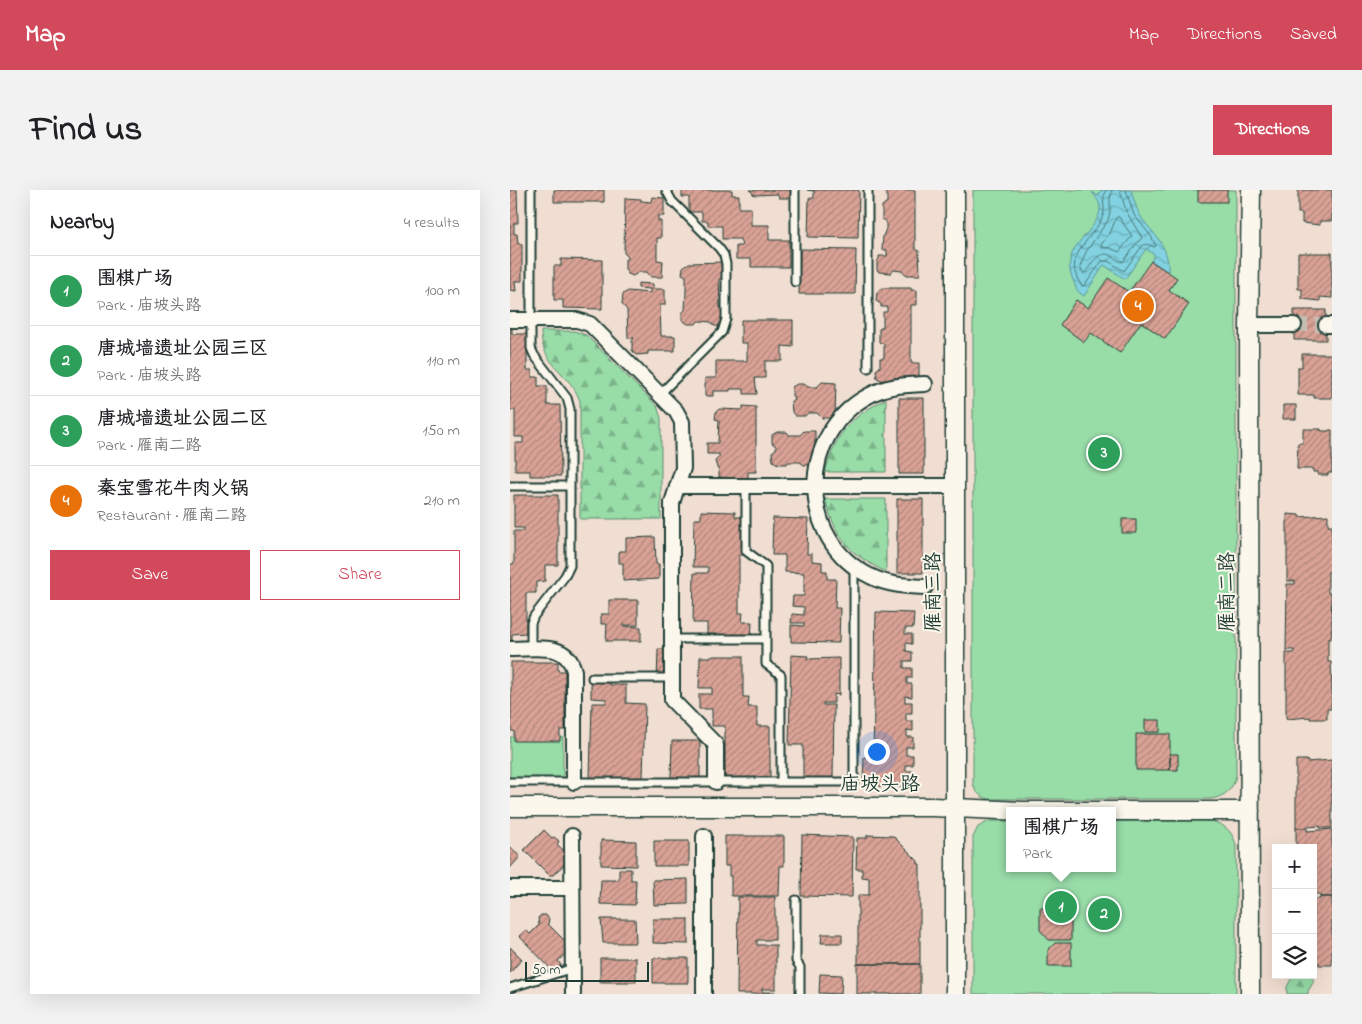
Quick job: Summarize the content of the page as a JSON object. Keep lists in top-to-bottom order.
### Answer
{
  "streets": {
    "street": ["雁南三路", "雁南二路", "庙坡头路"]
  },
  "crossings": [
    ["雁南三路", "庙坡头路"],
    ["雁南二路", "庙坡头路"]
  ],
  "scale_bar": "50 m",
  "page": {
    "header": "Map",
    "nav": ["Map", "Directions", "Saved"],
    "title": "Find us",
    "buttons": [
      "Directions",
      ["Save", "Share"]
    ],
    "heading": ["Nearby", "4 results"],
    "list": [
      {
        "mark": "1",
        "name": "围棋广场",
        "note": "Park · 庙坡头路",
        "value": "100 m"
      },
      {
        "mark": "2",
        "name": "唐城墙遗址公园三区",
        "note": "Park · 庙坡头路",
        "value": "110 m"
      },
      {
        "mark": "3",
        "name": "唐城墙遗址公园二区",
        "note": "Park · 雁南二路",
        "value": "150 m"
      },
      {
        "mark": "4",
        "name": "秦宝雪花牛肉火锅",
        "note": "Restaurant · 雁南二路",
        "value": "210 m"
      }
    ],
    "pins": [
      "4",
      "3",
      "1",
      "2"
    ],
    "popup": ["围棋广场", "Park"],
    "map_buttons": ["+", "−"],
    "scale": "50 m"
  }
}
